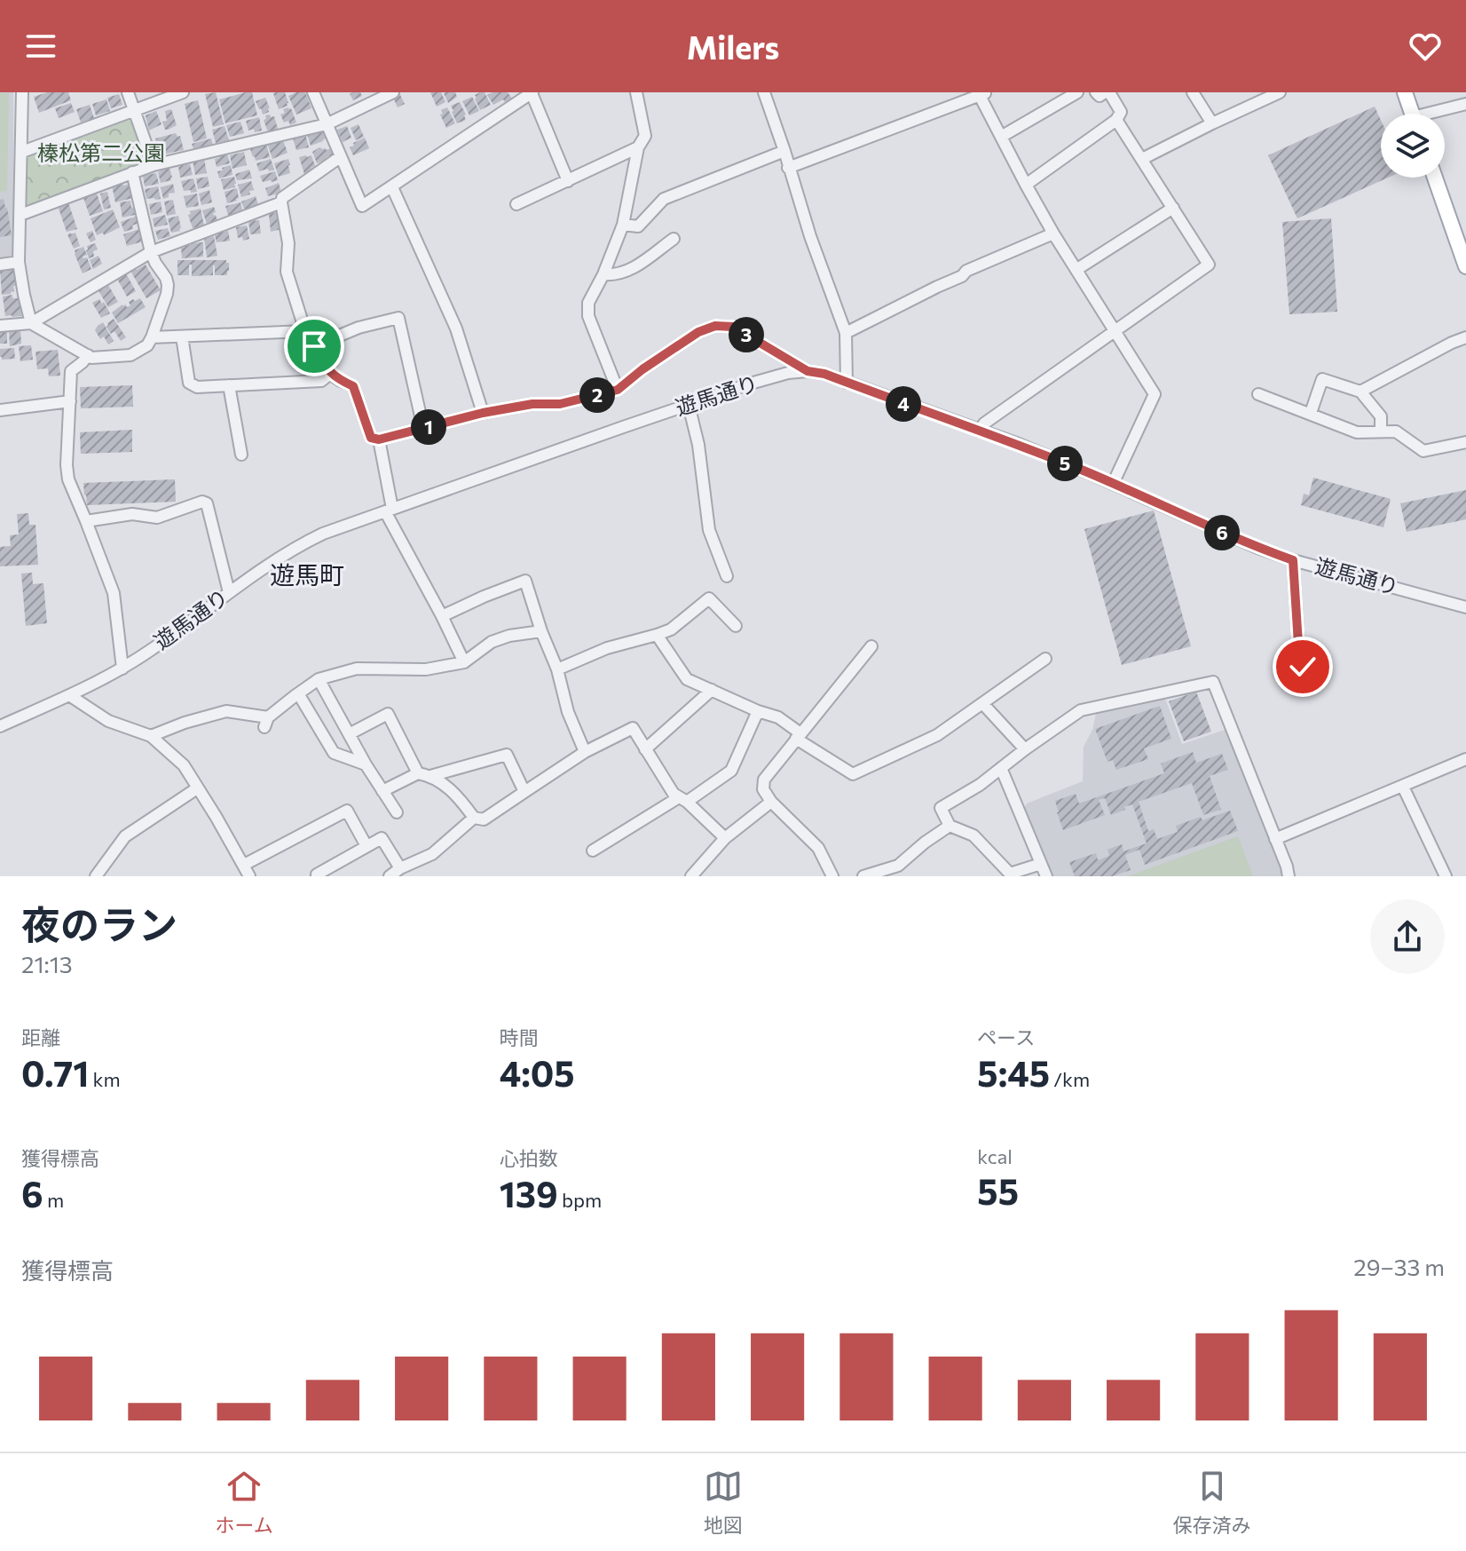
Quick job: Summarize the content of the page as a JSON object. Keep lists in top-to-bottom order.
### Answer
{
  "streets": {
    "street": ["遊馬通り"]
  },
  "districts": ["遊馬町"],
  "parks": ["榛松第二公園"],
  "page": {
    "header": "Milers",
    "pins": [
      "3",
      "2",
      "4",
      "1",
      "5",
      "6"
    ],
    "heading": ["夜のラン", "21:13"],
    "stats": [
      ["距離", "0.71 km"],
      ["時間", "4:05"],
      ["ペース", "5:45 /km"],
      ["獲得標高", "6 m"],
      ["心拍数", "139 bpm"],
      ["kcal", "55"]
    ],
    "chart": ["獲得標高", "29–33 m"],
    "tabs": ["ホーム", "地図", "保存済み"]
  }
}
